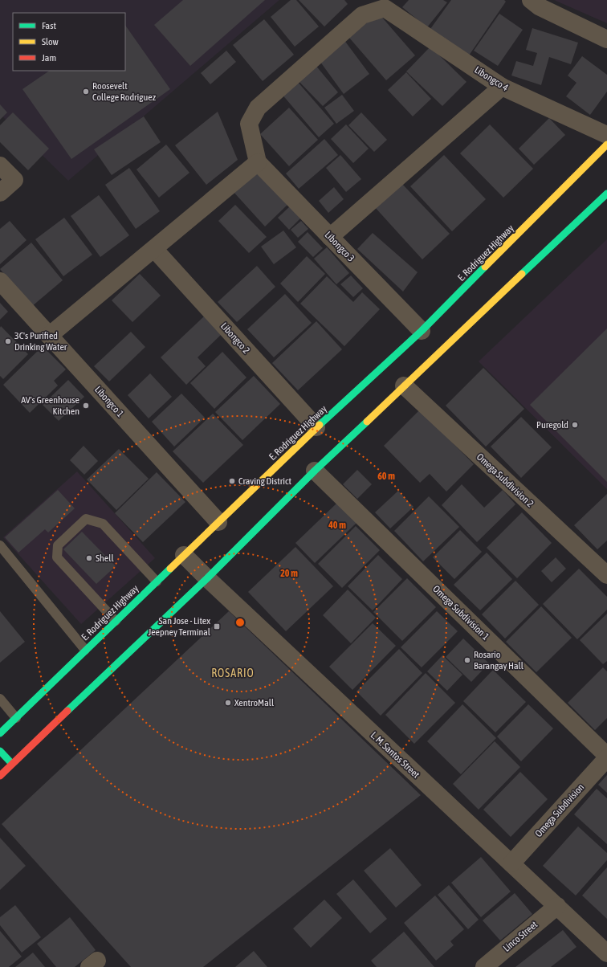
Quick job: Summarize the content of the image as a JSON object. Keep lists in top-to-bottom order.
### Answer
{
  "streets": {
    "main road": ["E. Rodriguez Highway"],
    "street": [
      "Libongco 4",
      "Libongco 3",
      "Libongco 2",
      "Libongco 1",
      "Omega Subdivision 2",
      "Omega Subdivision 1",
      "L. M. Santos Street",
      "Omega Subdivision",
      "Linco Street"
    ]
  },
  "crossings": [
    ["Libongco 4", "Libongco 3"],
    ["Libongco 3", "E. Rodriguez Highway"],
    ["E. Rodriguez Highway", "Libongco 2"],
    ["E. Rodriguez Highway", "Libongco 1"],
    ["E. Rodriguez Highway", "L. M. Santos Street"],
    ["Omega Subdivision 1", "Omega Subdivision"],
    ["L. M. Santos Street", "Omega Subdivision"],
    ["L. M. Santos Street", "Linco Street"]
  ],
  "districts": ["ROSARIO"],
  "places": {
    "other": [
      "Roosevelt College Rodriguez",
      "3C's Purified Drinking Water",
      "AV's Greenhouse Kitchen",
      "Puregold",
      "Craving District",
      "Shell",
      "Rosario Barangay Hall",
      "XentroMall"
    ],
    "transit": ["San Jose - Litex Jeepney Terminal"]
  },
  "legend": ["Fast", "Slow", "Jam"],
  "rings": ["60 m", "40 m", "20 m"]
}
